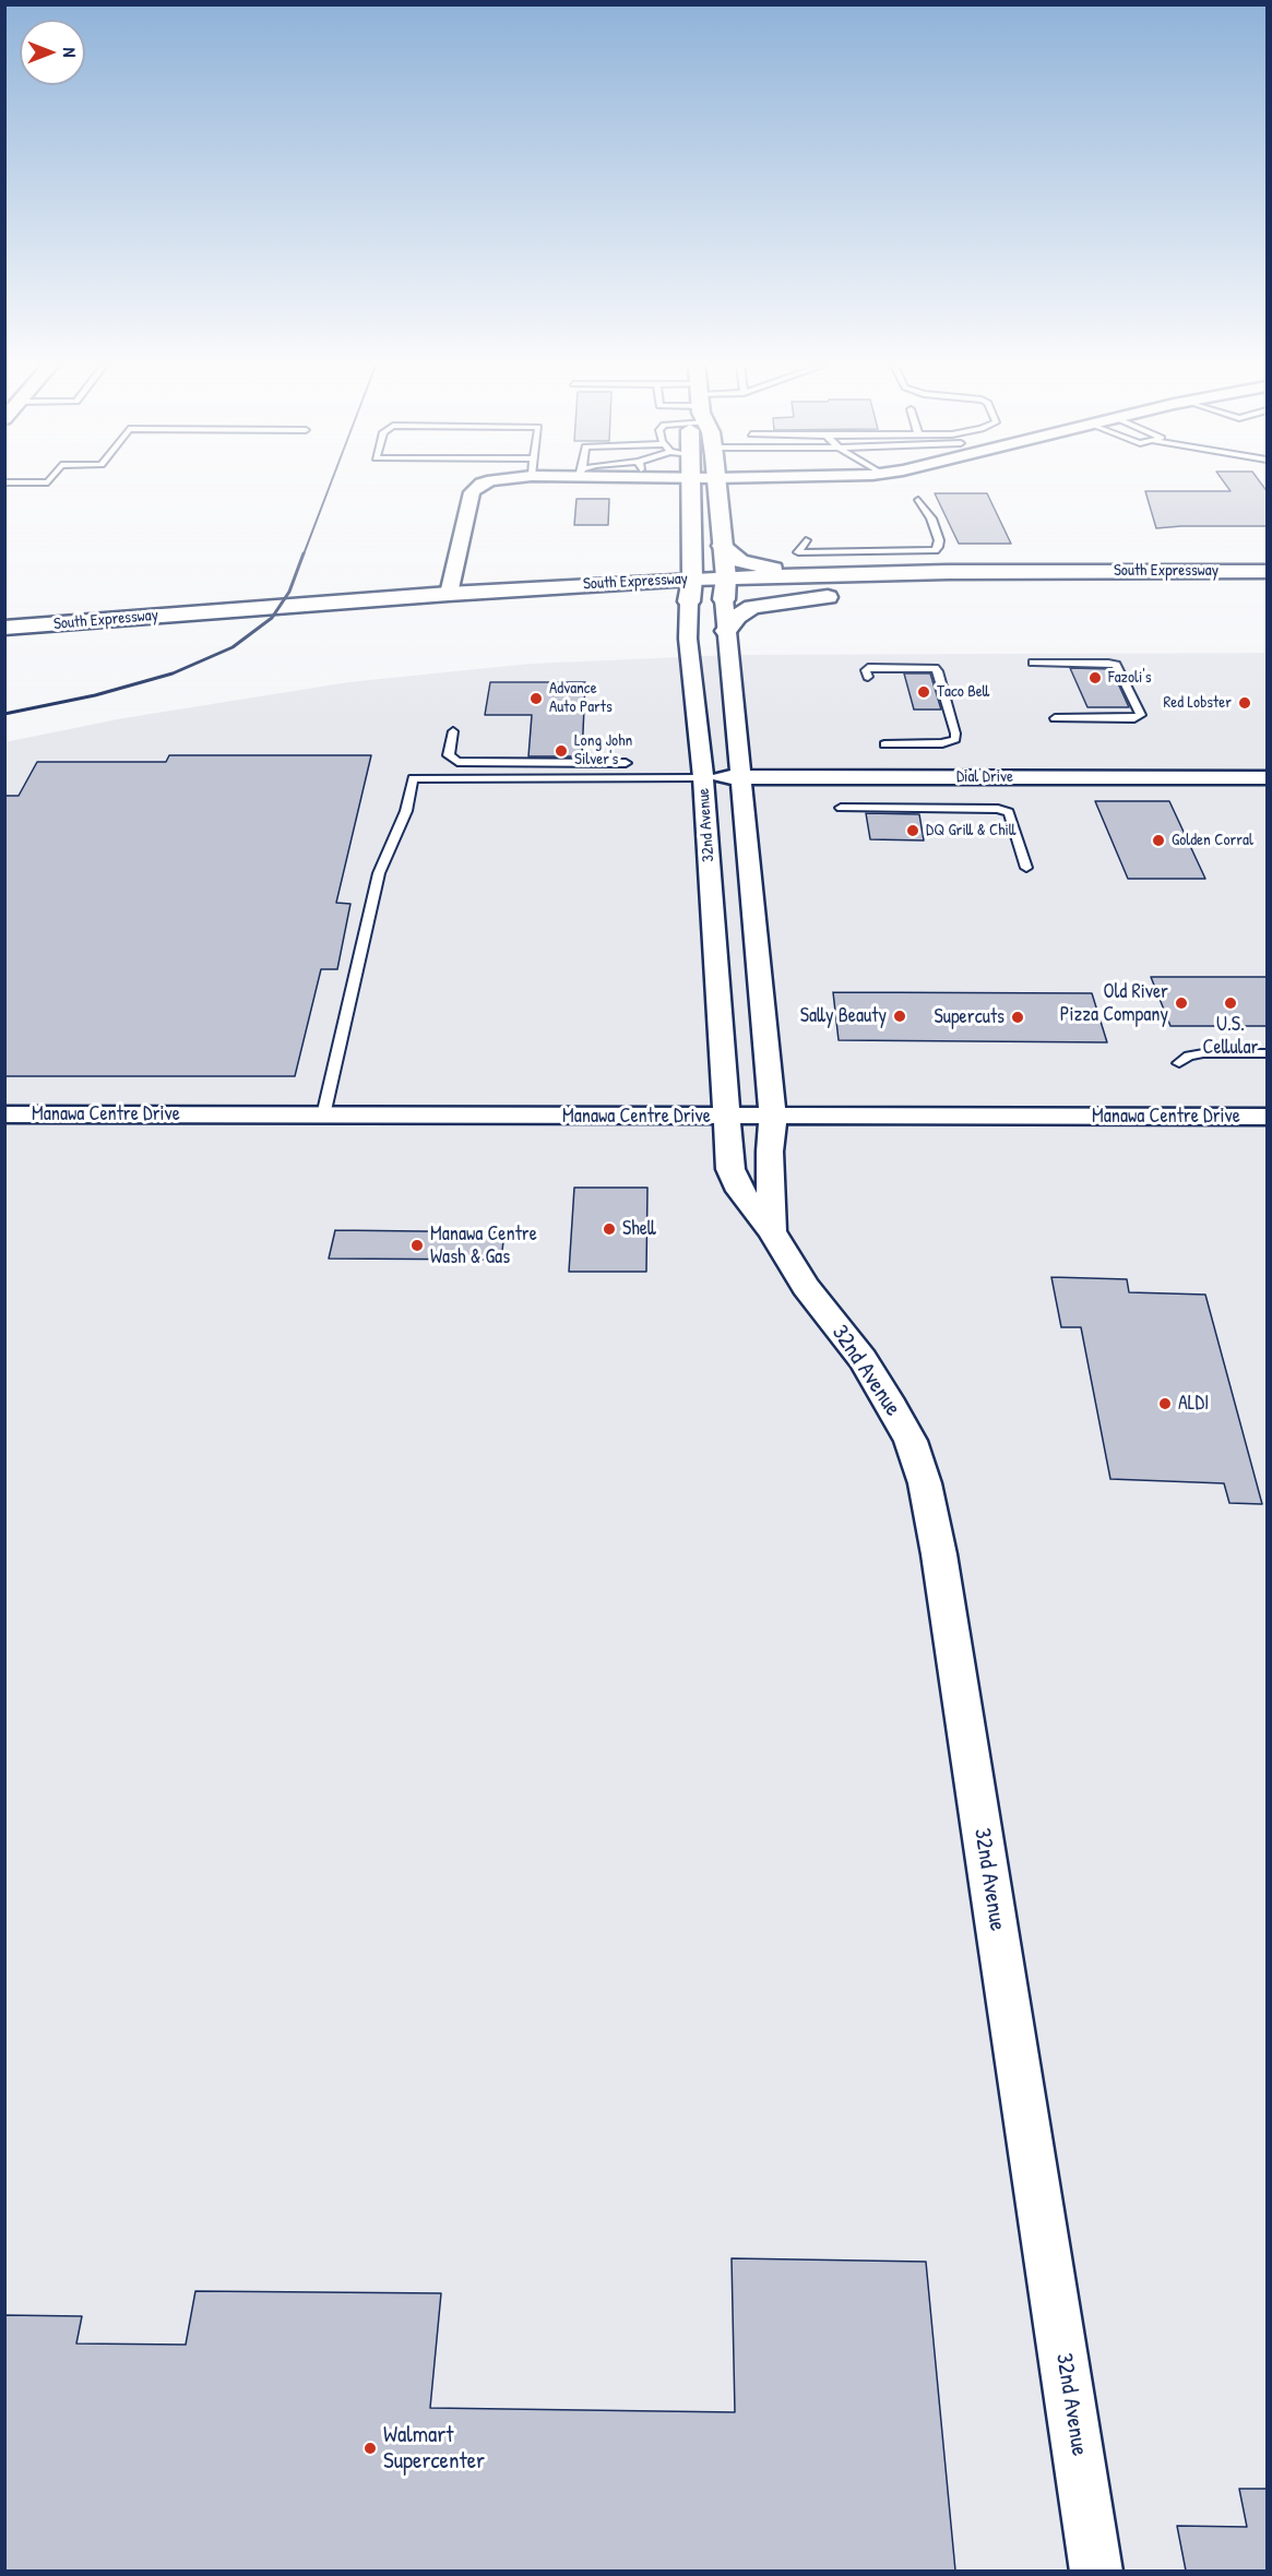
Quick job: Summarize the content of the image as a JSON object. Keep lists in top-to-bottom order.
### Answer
{
  "streets": {
    "main road": ["South Expressway", "32nd Avenue"],
    "street": ["Dial Drive", "Manawa Centre Drive"]
  },
  "crossings": [
    ["South Expressway", "32nd Avenue"],
    ["Dial Drive", "32nd Avenue"],
    ["32nd Avenue", "Manawa Centre Drive"]
  ],
  "places": [
    "Fazoli's",
    "Taco Bell",
    "Advance Auto Parts",
    "Red Lobster",
    "Long John Silver's",
    "DQ Grill & Chill",
    "Golden Corral",
    "Old River Pizza Company",
    "U.S. Cellular",
    "Sally Beauty",
    "Supercuts",
    "Shell",
    "Manawa Centre Wash & Gas",
    "ALDI",
    "Walmart Supercenter"
  ],
  "north": "right"
}
